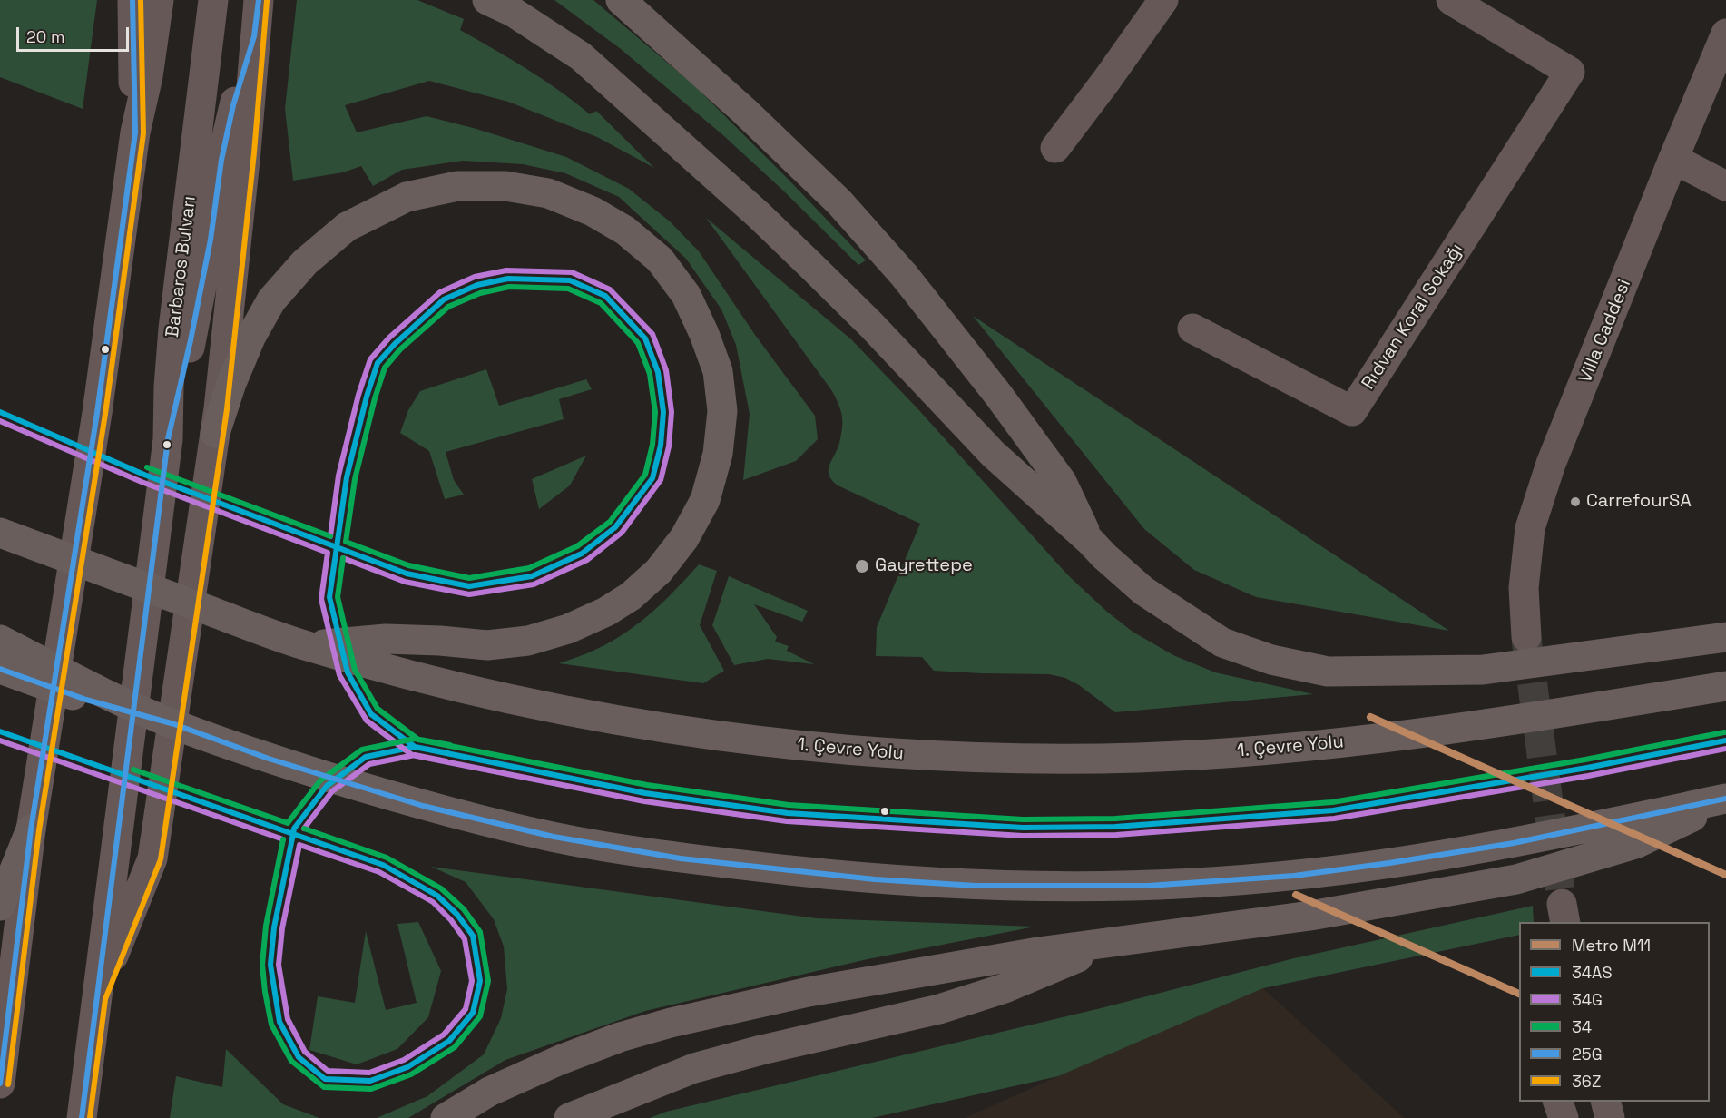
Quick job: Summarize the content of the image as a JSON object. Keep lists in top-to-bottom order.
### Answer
{
  "streets": {
    "highway": ["1. Çevre Yolu"],
    "main road": ["Barbaros Bulvarı", "Villa Caddesi"],
    "street": ["Rıdvan Koral Sokağı"]
  },
  "places": ["CarrefourSA", "Gayrettepe"],
  "lines": [
    "transit line 25G",
    "transit line 36Z",
    "transit line 34G",
    "transit line 34AS",
    "transit line 34",
    "metro line M11"
  ],
  "legend": [
    "Metro M11",
    "34AS",
    "34G",
    "34",
    "25G",
    "36Z"
  ],
  "scale_bar": "20 m"
}
